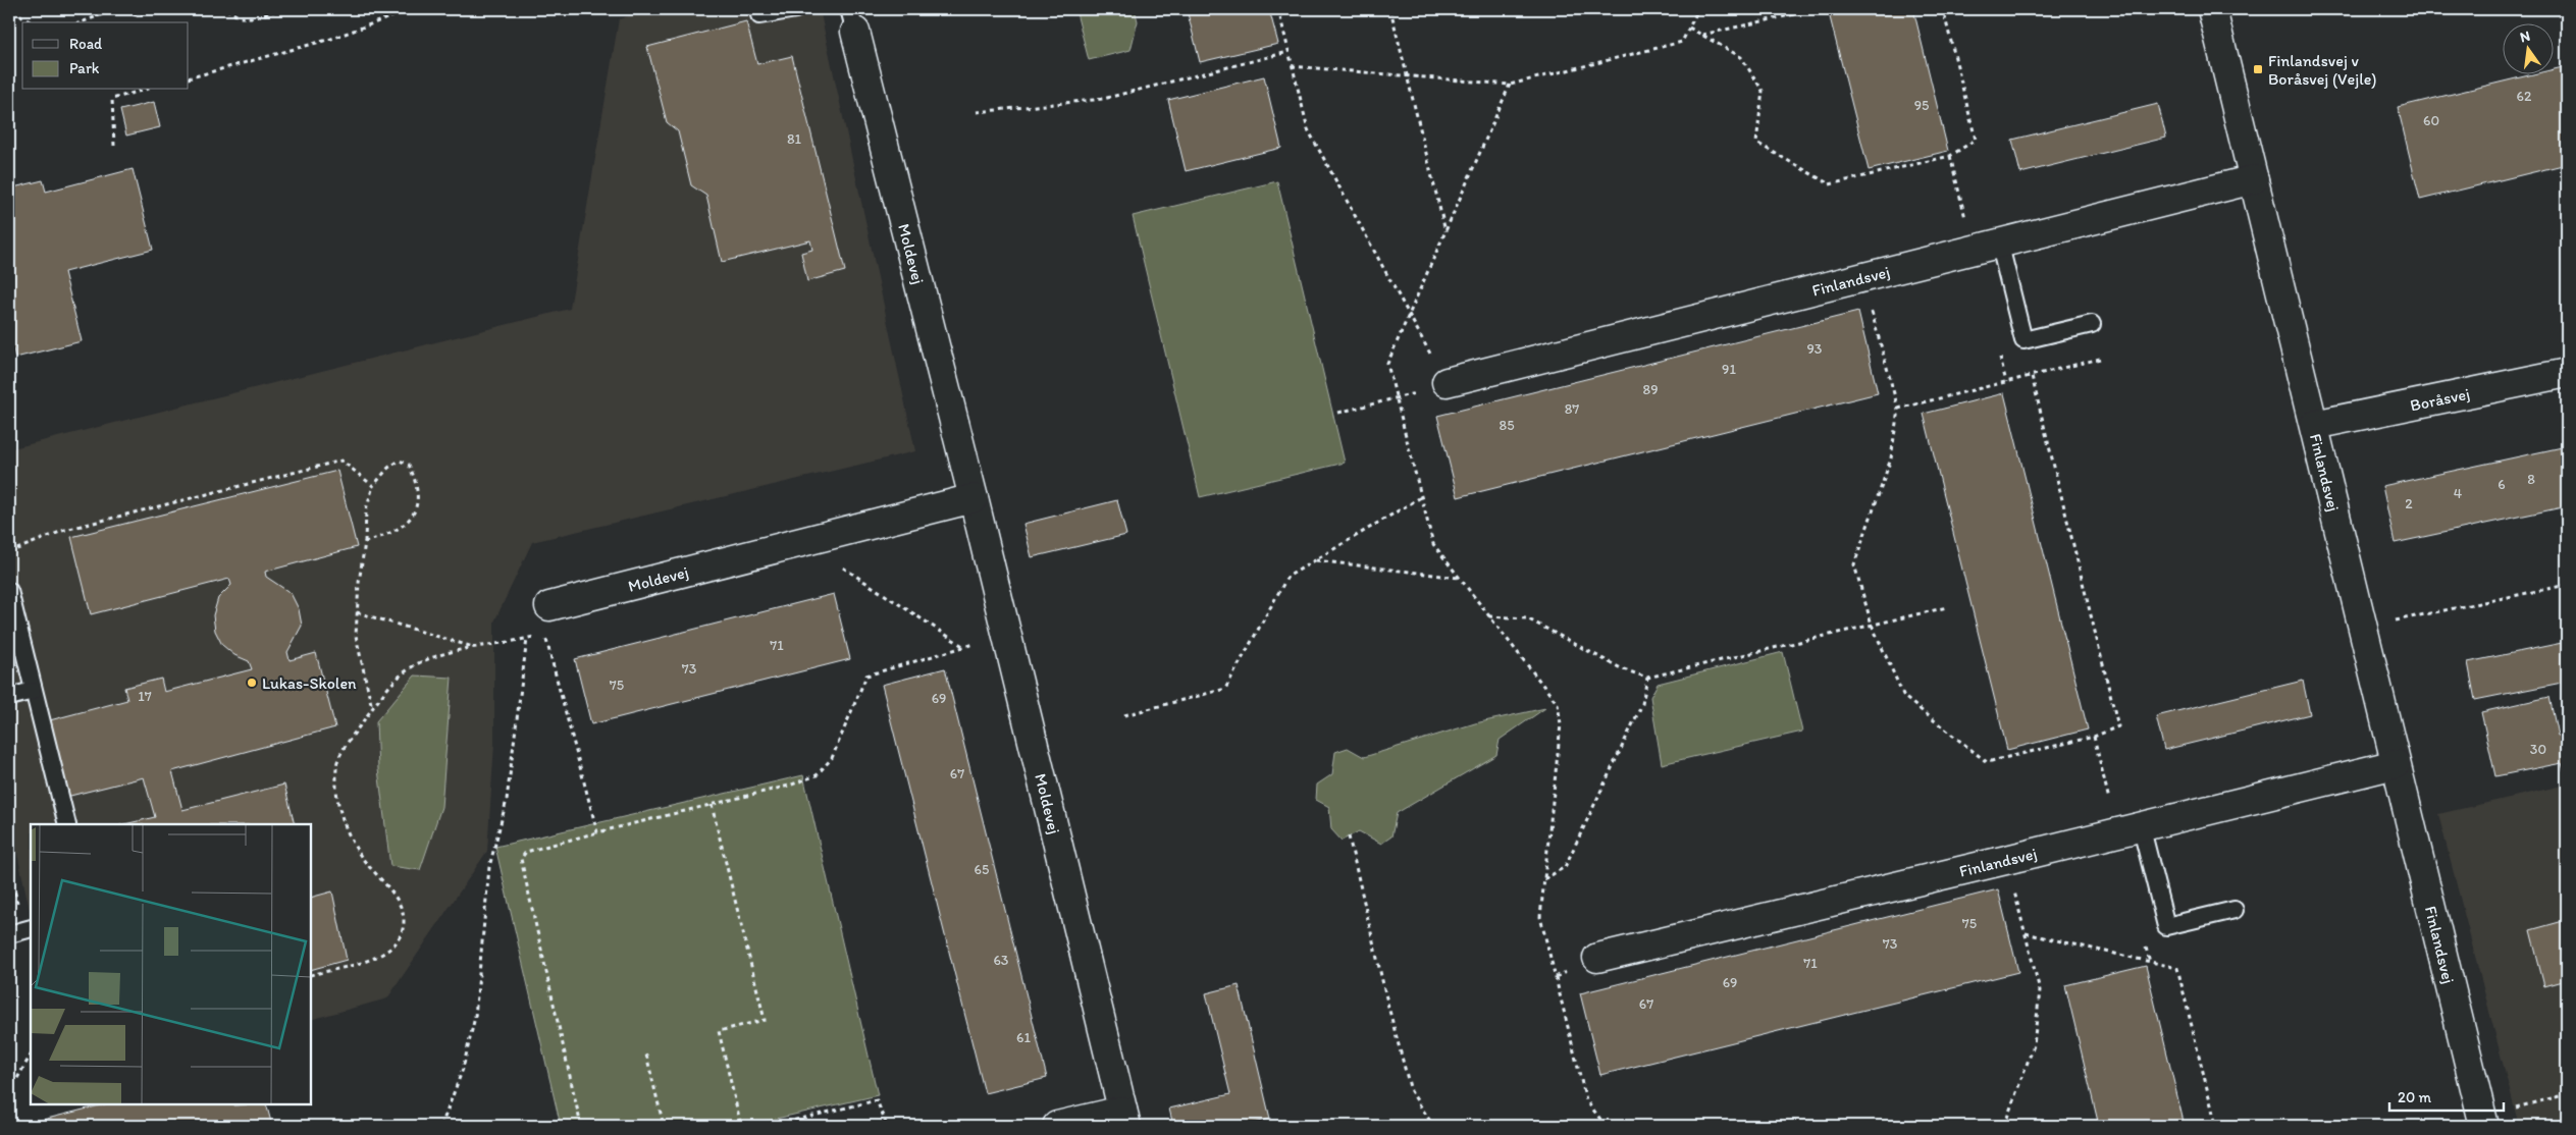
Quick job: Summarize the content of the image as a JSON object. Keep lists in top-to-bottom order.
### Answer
{
  "streets": {
    "street": ["Moldevej", "Finlandsvej", "Boråsvej"]
  },
  "crossings": [
    ["Finlandsvej", "Boråsvej"]
  ],
  "places": {
    "transit": ["Finlandsvej v Boråsvej (Vejle)"],
    "other": ["Lukas-Skolen"]
  },
  "house_numbers": [
    "62",
    "95",
    "60",
    "81",
    "93",
    "91",
    "89",
    "87",
    "85",
    "8",
    "6",
    "4",
    "2",
    "71",
    "73",
    "75",
    "17",
    "69",
    "30",
    "67",
    "65",
    "75",
    "73",
    "63",
    "71",
    "69",
    "67",
    "61"
  ],
  "legend": ["Road", "Park"],
  "scale_bar": "20 m",
  "north": "top"
}
